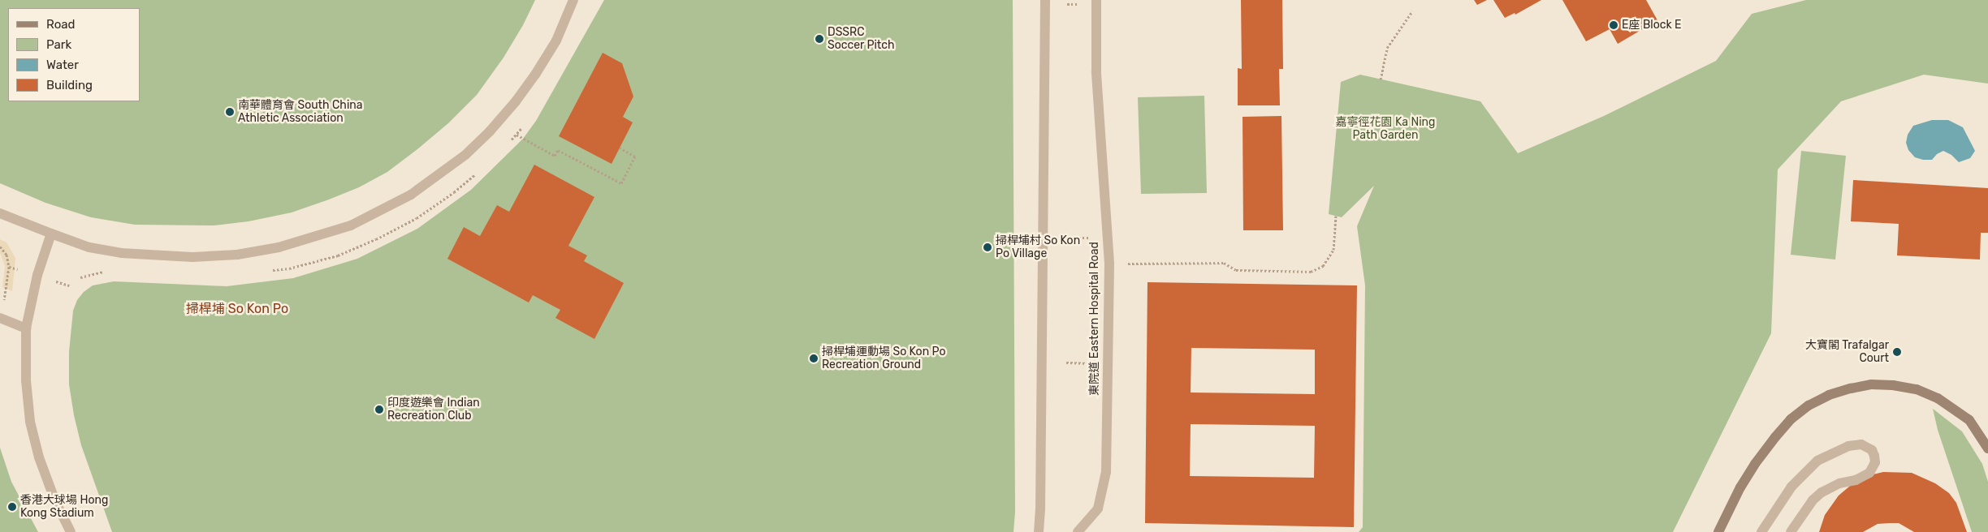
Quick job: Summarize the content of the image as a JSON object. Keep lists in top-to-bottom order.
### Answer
{
  "streets": {
    "street": ["東院道 Eastern Hospital Road"]
  },
  "districts": ["掃桿埔 So Kon Po"],
  "parks": ["嘉寧徑花園 Ka Ning Path Garden"],
  "places": [
    "E座 Block E",
    "DSSRC Soccer Pitch",
    "南華體育會 South China Athletic Association",
    "掃桿埔村 So Kon Po Village",
    "大寶閣 Trafalgar Court",
    "掃桿埔運動場 So Kon Po Recreation Ground",
    "印度遊樂會 Indian Recreation Club",
    "香港大球場 Hong Kong Stadium"
  ],
  "legend": [
    "Road",
    "Park",
    "Water",
    "Building"
  ]
}
